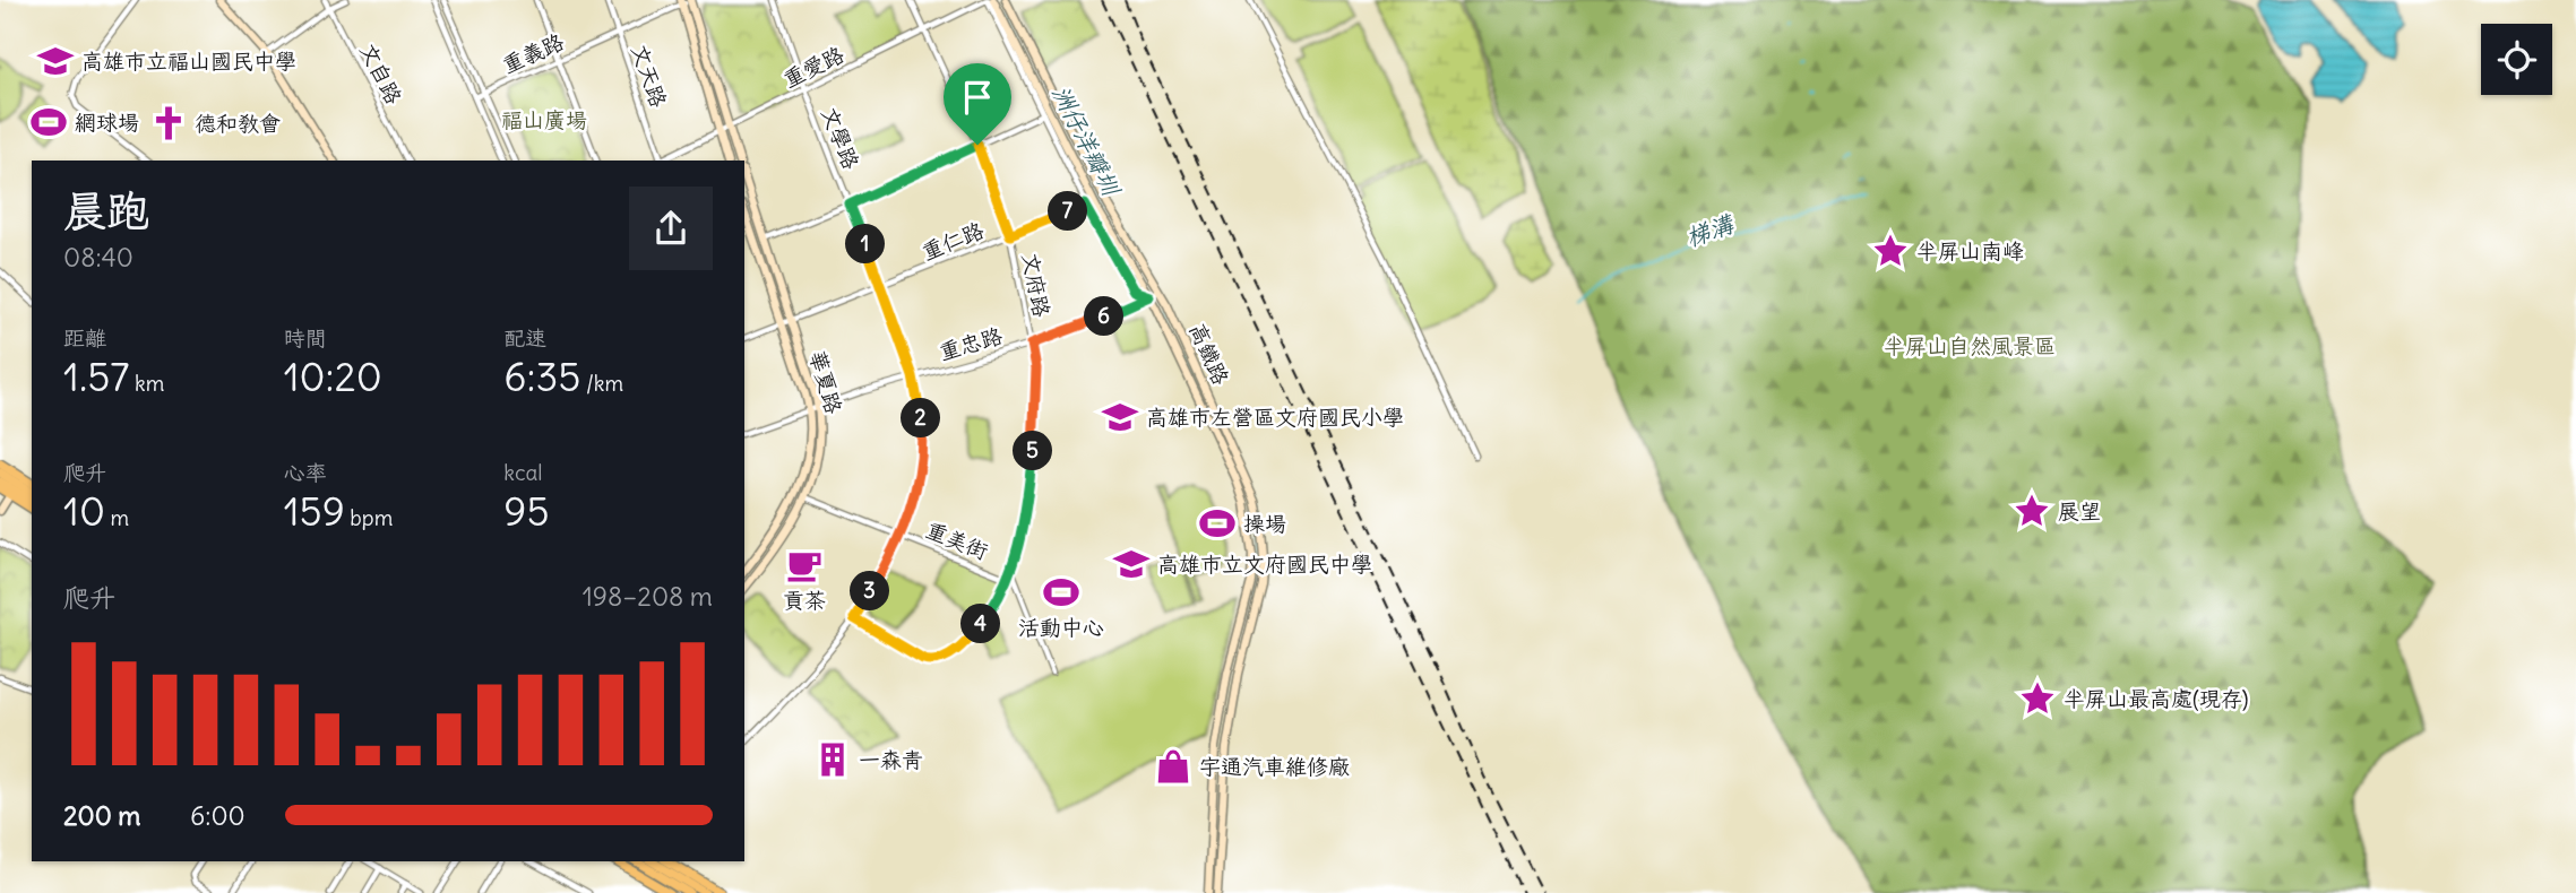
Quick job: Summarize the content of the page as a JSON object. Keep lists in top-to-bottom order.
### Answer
{
  "streets": {
    "street": [
      "重義路",
      "重愛路",
      "文自路",
      "文天路",
      "文學路",
      "重仁路",
      "文府路",
      "重忠路",
      "高鐵路",
      "華夏路",
      "重美街"
    ]
  },
  "crossings": [
    ["重義路", "文天路"],
    ["重愛路", "文學路"],
    ["重愛路", "文府路"],
    ["重愛路", "高鐵路"],
    ["文學路", "重仁路"],
    ["文學路", "文府路"],
    ["文學路", "重忠路"],
    ["文學路", "重美街"],
    ["重仁路", "文府路"],
    ["重仁路", "高鐵路"],
    ["重仁路", "華夏路"],
    ["文府路", "重忠路"],
    ["文府路", "重美街"],
    ["重忠路", "高鐵路"],
    ["重忠路", "華夏路"],
    ["華夏路", "重美街"]
  ],
  "water": ["洲仔洋瓣圳", "梯溝"],
  "parks": ["福山廣場", "半屏山自然風景區"],
  "places": {
    "school or university": ["高雄市立福山國民中學", "高雄市左營區文府國民小學", "高雄市立文府國民中學"],
    "sports": ["網球場", "操場", "活動中心"],
    "church": ["德和教會"],
    "place": ["半屏山南峰", "展望", "半屏山最高處(現存)"],
    "cafe": ["貢茶"],
    "building": ["一森青"],
    "shop": ["宇通汽車維修廠"]
  },
  "page": {
    "heading": ["晨跑", "08:40"],
    "pins": [
      "7",
      "1",
      "6",
      "2",
      "5",
      "3",
      "4"
    ],
    "stats": [
      ["距離", "1.57 km"],
      ["時間", "10:20"],
      ["配速", "6:35 /km"],
      ["爬升", "10 m"],
      ["心率", "159 bpm"],
      ["kcal", "95"]
    ],
    "chart": ["爬升", "198–208 m"],
    "list": [
      {
        "name": "200 m",
        "note": "6:00"
      }
    ]
  }
}
